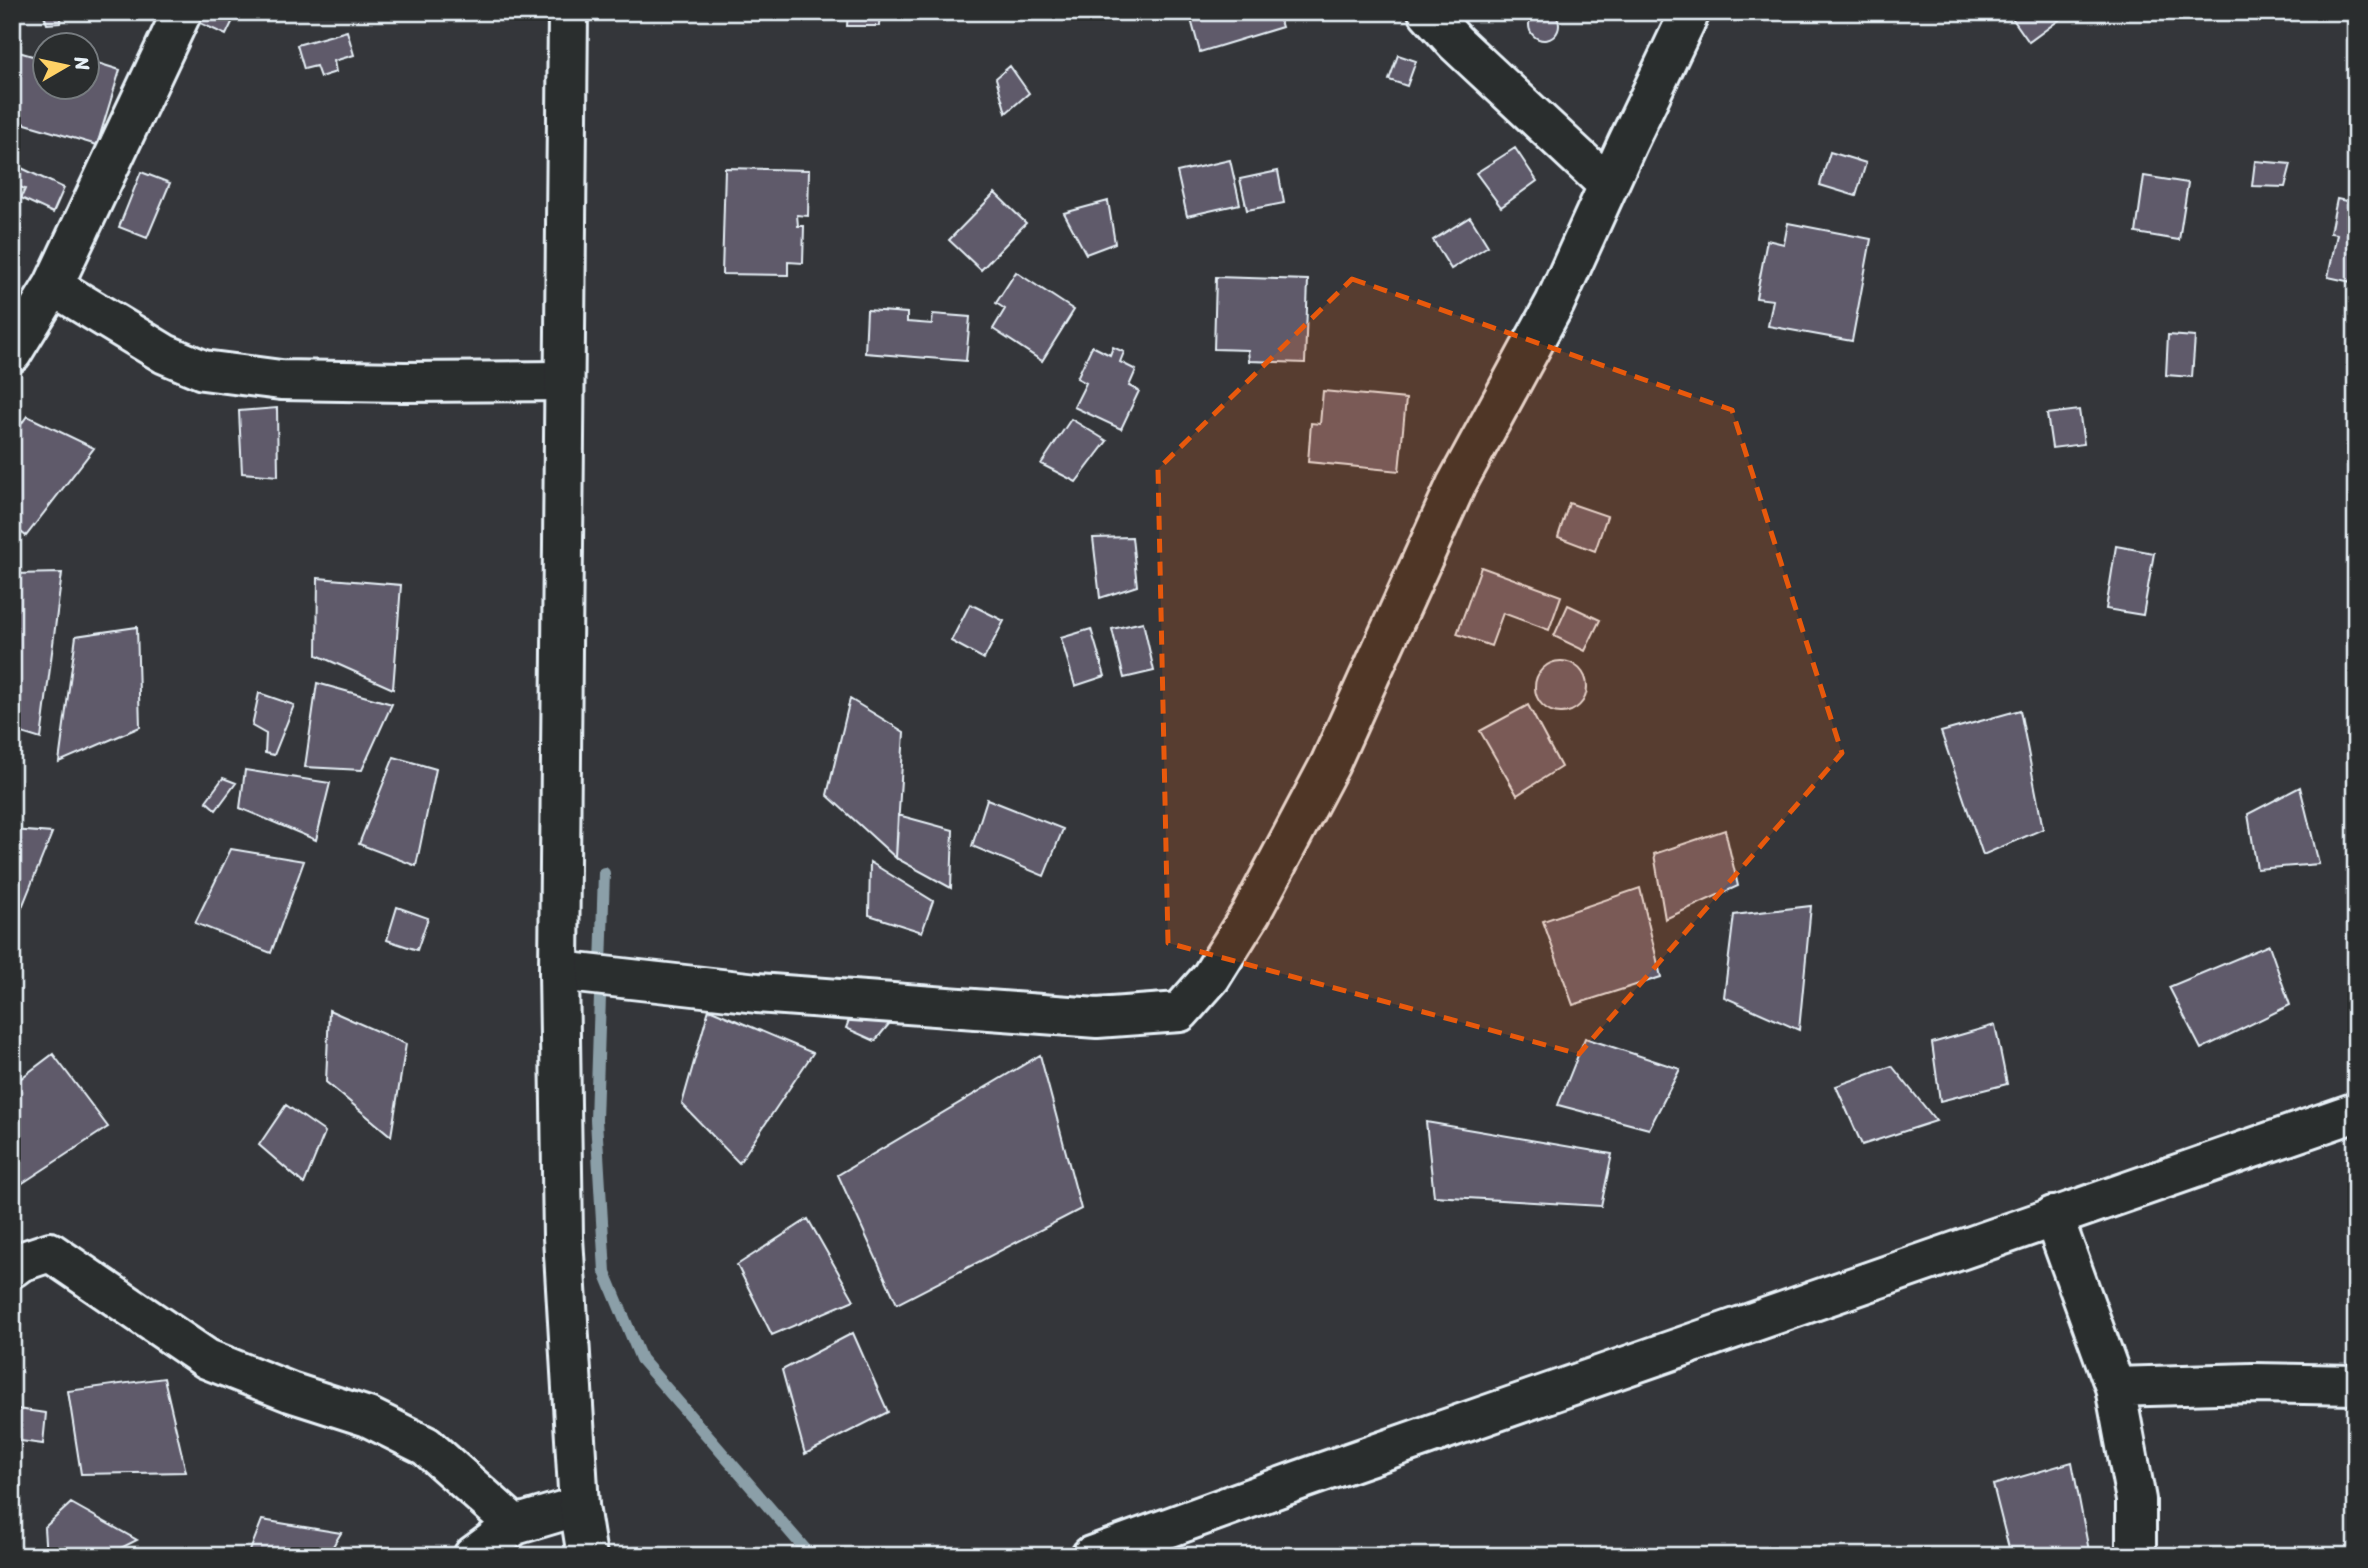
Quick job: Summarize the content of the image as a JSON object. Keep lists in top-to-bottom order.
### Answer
{
  "north": "right"
}
